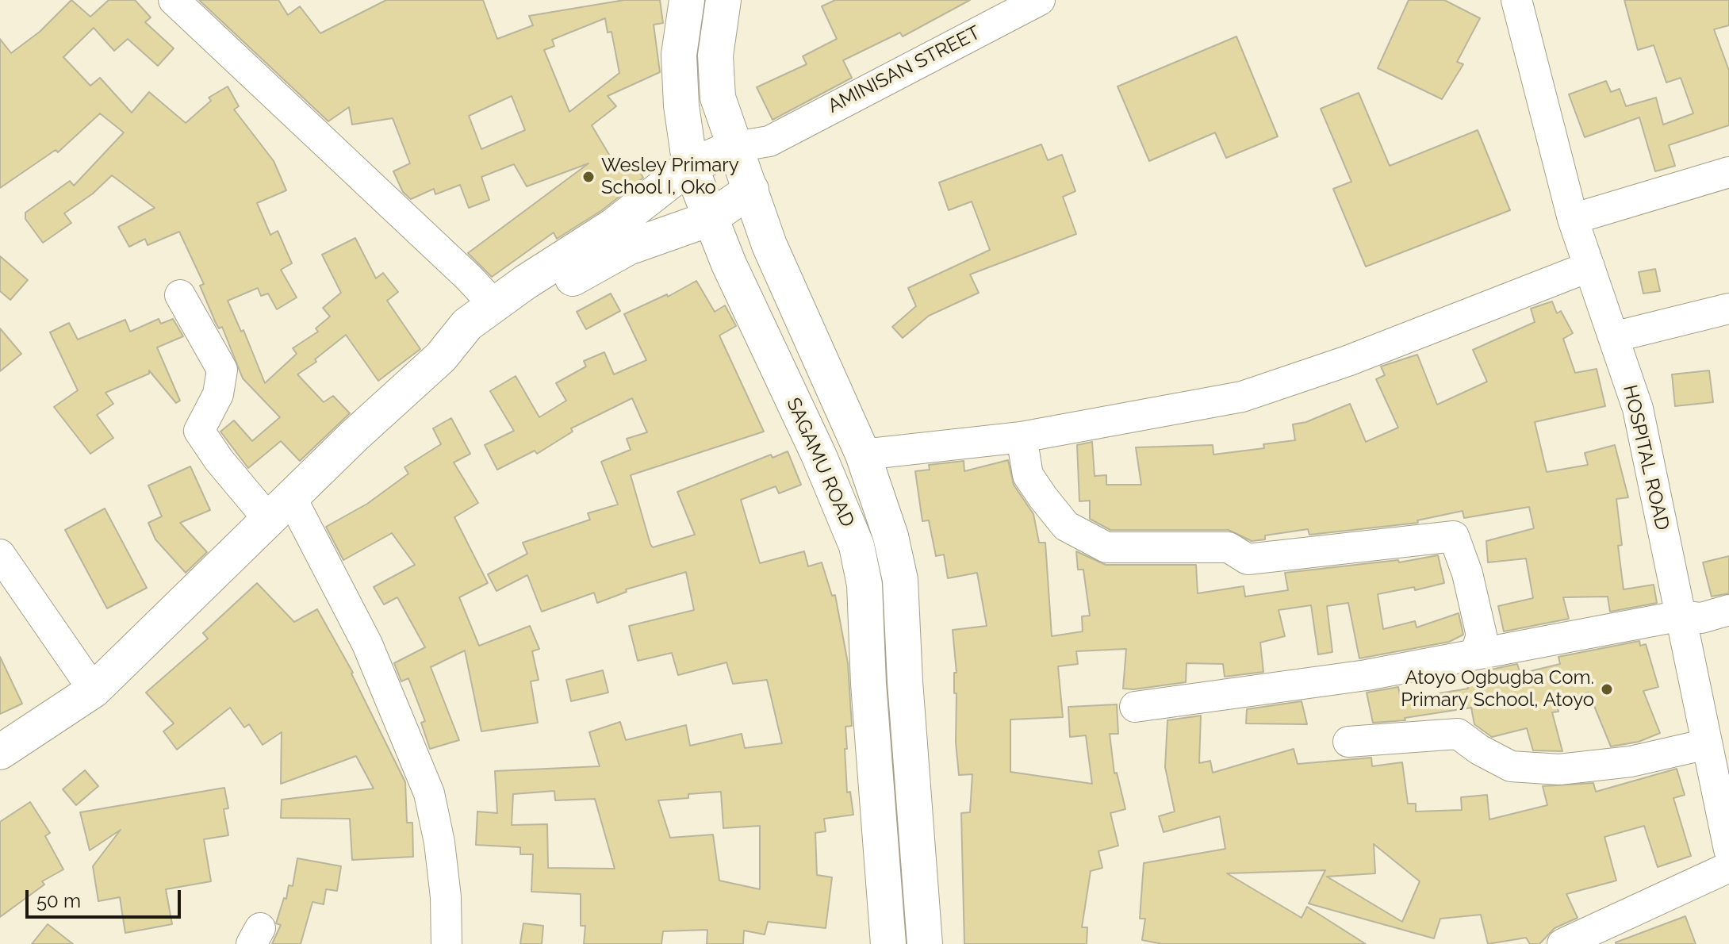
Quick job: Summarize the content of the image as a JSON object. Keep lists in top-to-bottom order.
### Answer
{
  "streets": {
    "main road": ["SAGAMU ROAD"],
    "street": ["AMINISAN STREET", "HOSPITAL ROAD"]
  },
  "crossings": [
    ["AMINISAN STREET", "SAGAMU ROAD"]
  ],
  "places": ["Wesley Primary School I, Oko", "Atoyo Ogbugba Com. Primary School, Atoyo"],
  "scale_bar": "50 m"
}
